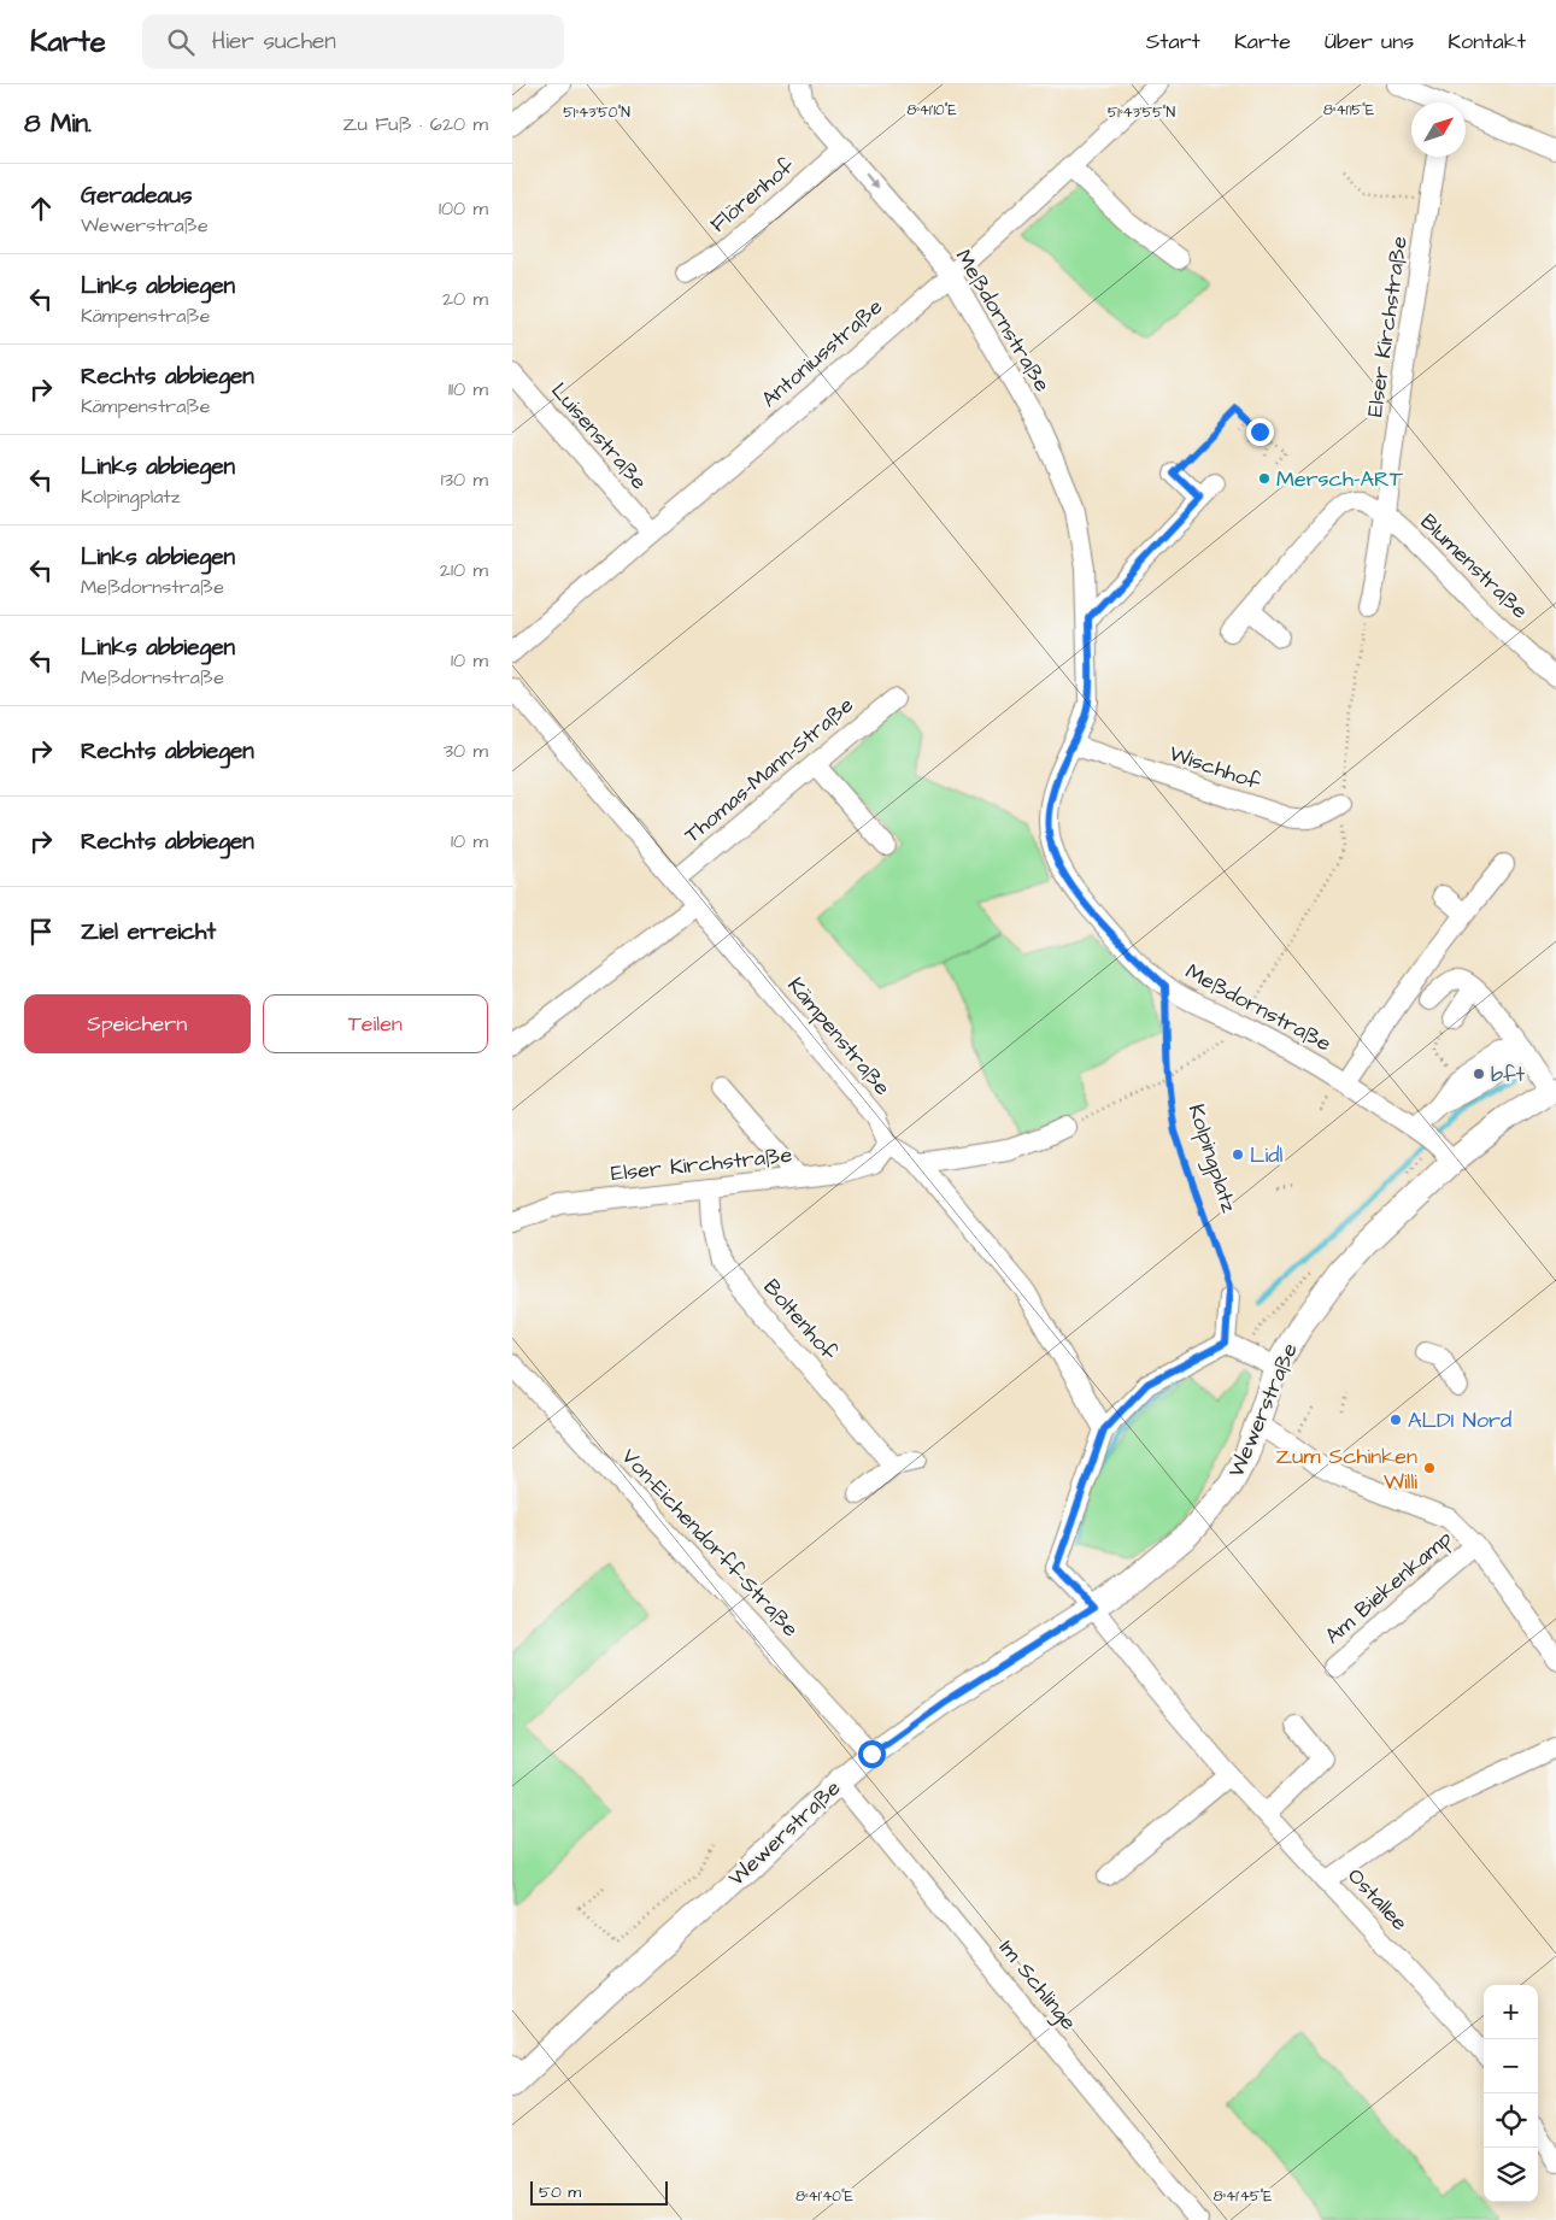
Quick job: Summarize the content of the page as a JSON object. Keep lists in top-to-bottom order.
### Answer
{
  "streets": {
    "main road": ["Wewerstraße"],
    "street": [
      "Flörenhof",
      "Meßdornstraße",
      "Elser Kirchstraße",
      "Antoniusstraße",
      "Luisenstraße",
      "Blumenstraße",
      "Wischhof",
      "Thomas-Mann-Straße",
      "Kämpenstraße",
      "Boltenhof",
      "Von-Eichendorff-Straße",
      "Am Biekenkamp",
      "Ostallee",
      "Im Schlinge"
    ],
    "path": ["Kolpingplatz"]
  },
  "crossings": [
    ["Flörenhof", "Meßdornstraße"],
    ["Meßdornstraße", "Antoniusstraße"],
    ["Meßdornstraße", "Wischhof"],
    ["Meßdornstraße", "Kolpingplatz"],
    ["Meßdornstraße", "Wewerstraße"],
    ["Elser Kirchstraße", "Blumenstraße"],
    ["Elser Kirchstraße", "Kämpenstraße"],
    ["Elser Kirchstraße", "Boltenhof"],
    ["Antoniusstraße", "Luisenstraße"],
    ["Thomas-Mann-Straße", "Kämpenstraße"],
    ["Wewerstraße", "Von-Eichendorff-Straße"],
    ["Wewerstraße", "Am Biekenkamp"],
    ["Wewerstraße", "Ostallee"],
    ["Wewerstraße", "Im Schlinge"]
  ],
  "places": [
    "Mersch-ART",
    "bft",
    "Lidl",
    "ALDI Nord",
    "Zum Schinken Willi"
  ],
  "scale_bar": "50 m",
  "north": "top right",
  "page": {
    "header": "Karte",
    "search": "Hier suchen",
    "nav": [
      "Start",
      "Karte",
      "Über uns",
      "Kontakt"
    ],
    "heading": ["8 Min.", "Zu Fuß · 620 m"],
    "list": [
      ["Geradeaus", "Wewerstraße", "100 m"],
      ["Links abbiegen", "Kämpenstraße", "20 m"],
      ["Rechts abbiegen", "Kämpenstraße", "110 m"],
      ["Links abbiegen", "Kolpingplatz", "130 m"],
      ["Links abbiegen", "Meßdornstraße", "210 m"],
      ["Links abbiegen", "Meßdornstraße", "10 m"],
      ["Rechts abbiegen", "30 m"],
      ["Rechts abbiegen", "10 m"],
      "Ziel erreicht"
    ],
    "buttons": ["Speichern", "Teilen"],
    "map_buttons": ["+", "−"],
    "scale": "50 m"
  },
  "coordinates": [
    "8°41'10\"E",
    "8°41'15\"E",
    "51°43'50\"N",
    "51°43'55\"N",
    "8°41'40\"E",
    "8°41'45\"E"
  ]
}
